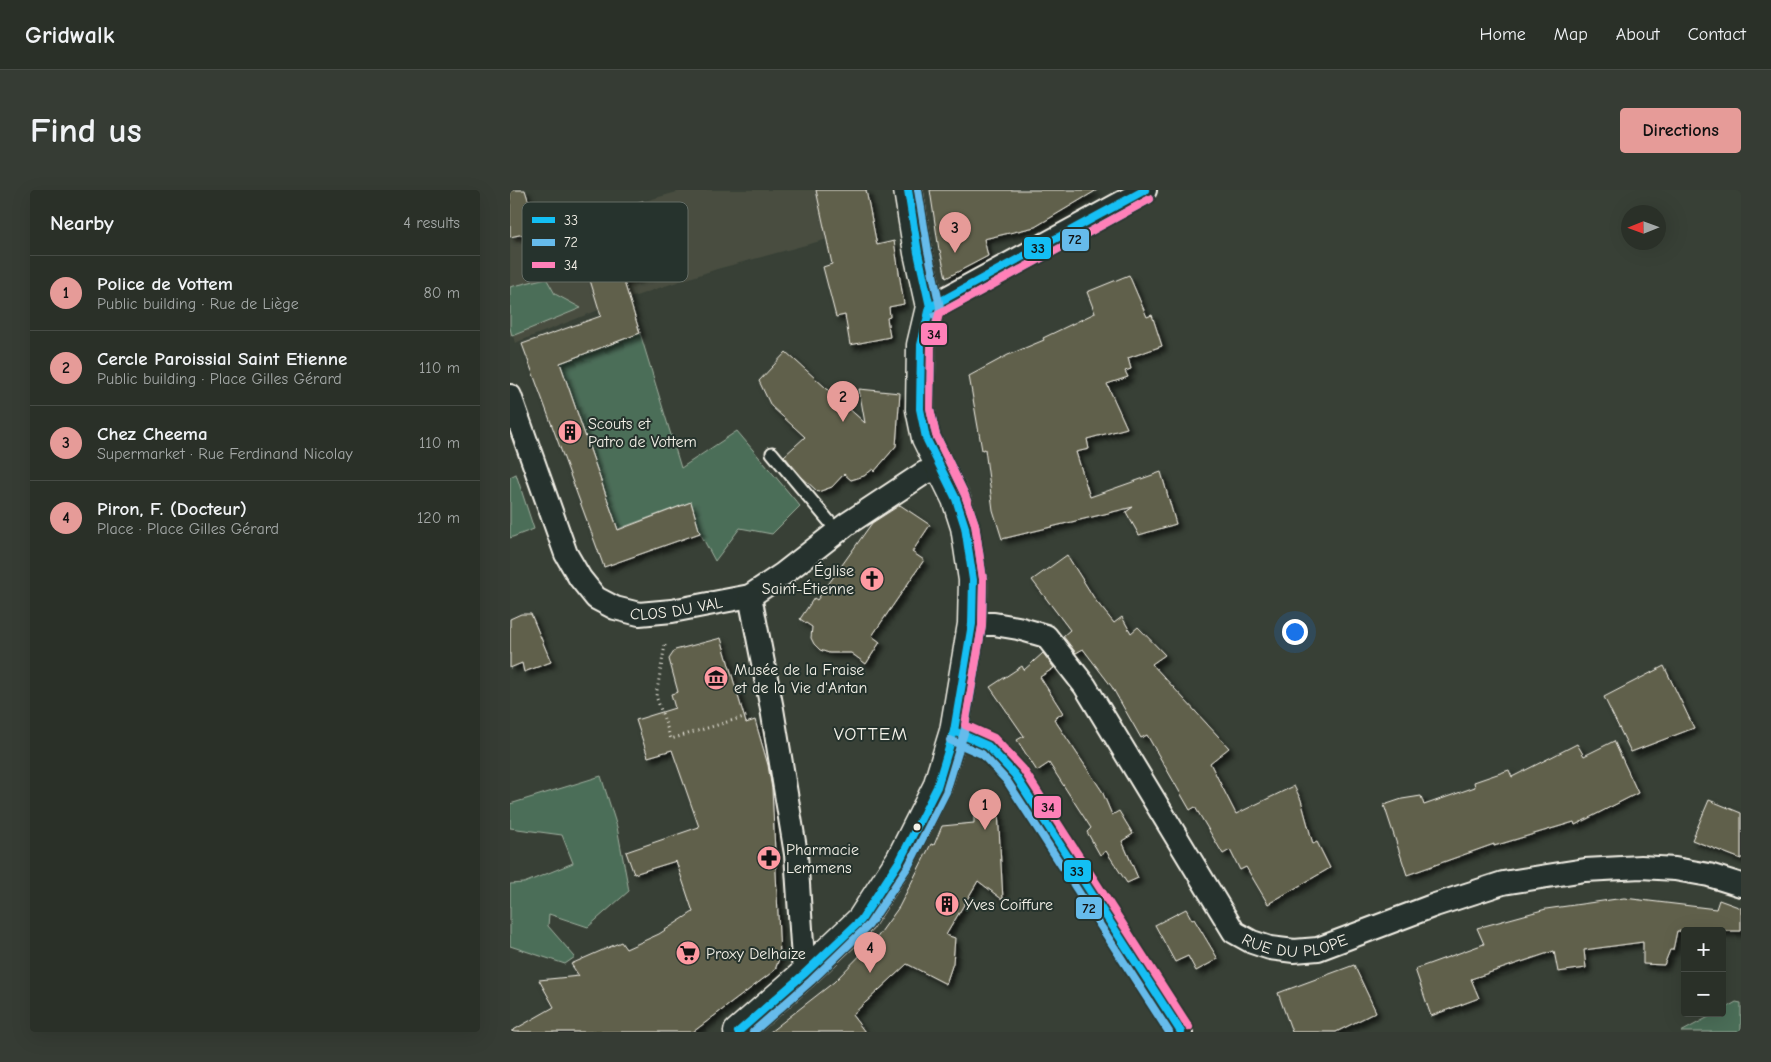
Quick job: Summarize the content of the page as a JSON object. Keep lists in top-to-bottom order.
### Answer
{
  "streets": {
    "street": ["CLOS DU VAL", "RUE DU PLOPE"]
  },
  "districts": ["VOTTEM"],
  "places": {
    "building": ["Scouts et Patro de Vottem", "Yves Coiffure"],
    "church": ["Église Saint-Étienne"],
    "museum": ["Musée de la Fraise et de la Vie d'Antan"],
    "pharmacy": ["Pharmacie Lemmens"],
    "supermarket": ["Proxy Delhaize"]
  },
  "lines": ["transit line 33", "transit line 72", "transit line 34"],
  "legend": ["33", "72", "34"],
  "north": "left",
  "page": {
    "header": "Gridwalk",
    "nav": [
      "Home",
      "Map",
      "About",
      "Contact"
    ],
    "buttons": "Directions",
    "title": "Find us",
    "heading": ["Nearby", "4 results"],
    "pins": [
      "3",
      "2",
      "1",
      "4"
    ],
    "list": [
      {
        "mark": "1",
        "name": "Police de Vottem",
        "note": "Public building · Rue de Liège",
        "value": "80 m"
      },
      {
        "mark": "2",
        "name": "Cercle Paroissial Saint Etienne",
        "note": "Public building · Place Gilles Gérard",
        "value": "110 m"
      },
      {
        "mark": "3",
        "name": "Chez Cheema",
        "note": "Supermarket · Rue Ferdinand Nicolay",
        "value": "110 m"
      },
      {
        "mark": "4",
        "name": "Piron, F. (Docteur)",
        "note": "Place · Place Gilles Gérard",
        "value": "120 m"
      }
    ],
    "map_buttons": ["+", "−"]
  }
}
